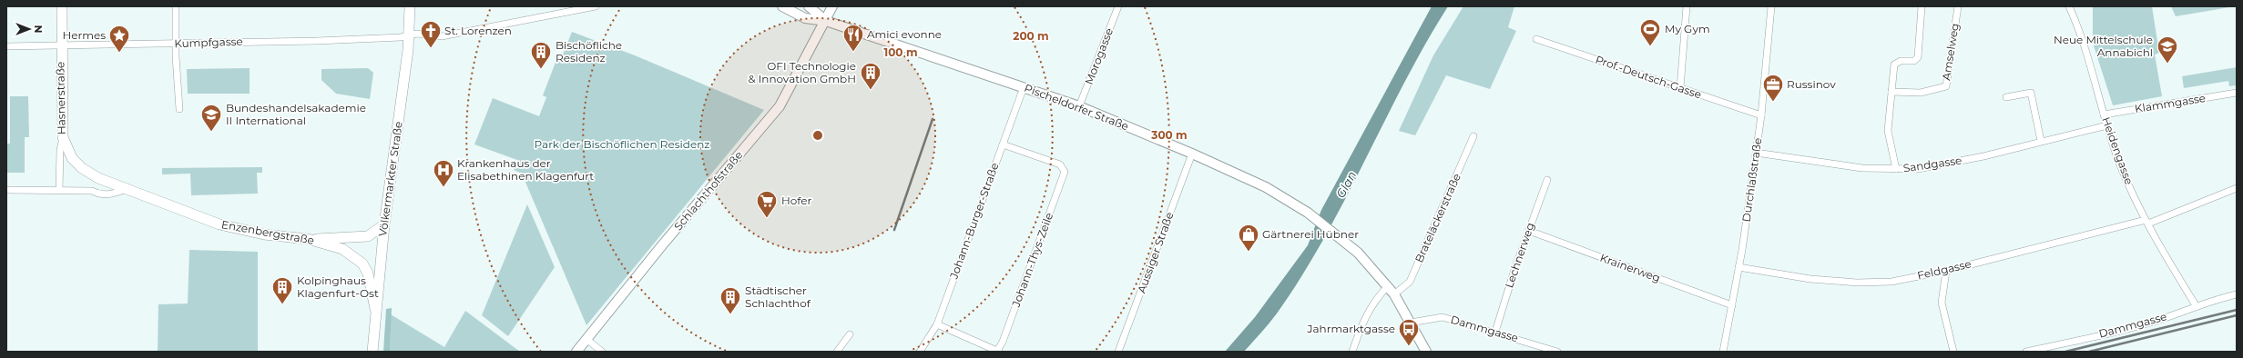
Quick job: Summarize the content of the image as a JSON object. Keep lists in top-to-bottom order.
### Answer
{
  "streets": {
    "main road": [
      "Hasnerstraße",
      "Pischeldorfer Straße",
      "Völkermarkter Straße",
      "Schlachthofstraße",
      "Enzenbergstraße"
    ],
    "street": [
      "Kumpfgasse",
      "Amselweg",
      "Morogasse",
      "Prof.-Deutsch-Gasse",
      "Klammgasse",
      "Heidengasse",
      "Sandgasse",
      "Durchlaßstraße",
      "Brateläckerstraße",
      "Johann-Burger-Straße",
      "Aussiger Straße",
      "Lechnerweg",
      "Johann-Thys-Zeile",
      "Krainerweg",
      "Feldgasse",
      "Dammgasse"
    ]
  },
  "crossings": [
    ["Kumpfgasse", "Hasnerstraße"],
    ["Kumpfgasse", "Völkermarkter Straße"],
    ["Morogasse", "Pischeldorfer Straße"],
    ["Prof.-Deutsch-Gasse", "Durchlaßstraße"],
    ["Hasnerstraße", "Enzenbergstraße"],
    ["Klammgasse", "Heidengasse"],
    ["Pischeldorfer Straße", "Schlachthofstraße"],
    ["Pischeldorfer Straße", "Brateläckerstraße"],
    ["Pischeldorfer Straße", "Johann-Burger-Straße"],
    ["Pischeldorfer Straße", "Aussiger Straße"],
    ["Pischeldorfer Straße", "Dammgasse"],
    ["Heidengasse", "Sandgasse"],
    ["Heidengasse", "Feldgasse"],
    ["Heidengasse", "Dammgasse"],
    ["Sandgasse", "Durchlaßstraße"],
    ["Völkermarkter Straße", "Enzenbergstraße"],
    ["Durchlaßstraße", "Krainerweg"],
    ["Durchlaßstraße", "Feldgasse"],
    ["Johann-Burger-Straße", "Johann-Thys-Zeile"],
    ["Lechnerweg", "Krainerweg"],
    ["Lechnerweg", "Dammgasse"]
  ],
  "water": ["Glan"],
  "parks": ["Park der Bischöflichen Residenz"],
  "places": {
    "sports": ["My Gym"],
    "church": ["St. Lorenzen"],
    "restaurant": ["Amici evonne"],
    "place": ["Hermes"],
    "school or university": ["Neue Mittelschule Annabichl", "Bundeshandelsakademie II International"],
    "building": [
      "Bischöfliche Residenz",
      "OFI Technologie & Innovation GmbH",
      "Kolpinghaus Klagenfurt-Ost",
      "Städtischer Schlachthof"
    ],
    "office": ["Russinov"],
    "hospital": ["Krankenhaus der Elisabethinen Klagenfurt"],
    "supermarket": ["Hofer"],
    "shop": ["Gärtnerei Hübner"],
    "bus stop": ["Jahrmarktgasse"]
  },
  "north": "right",
  "rings": ["200 m", "100 m", "300 m"]
}
